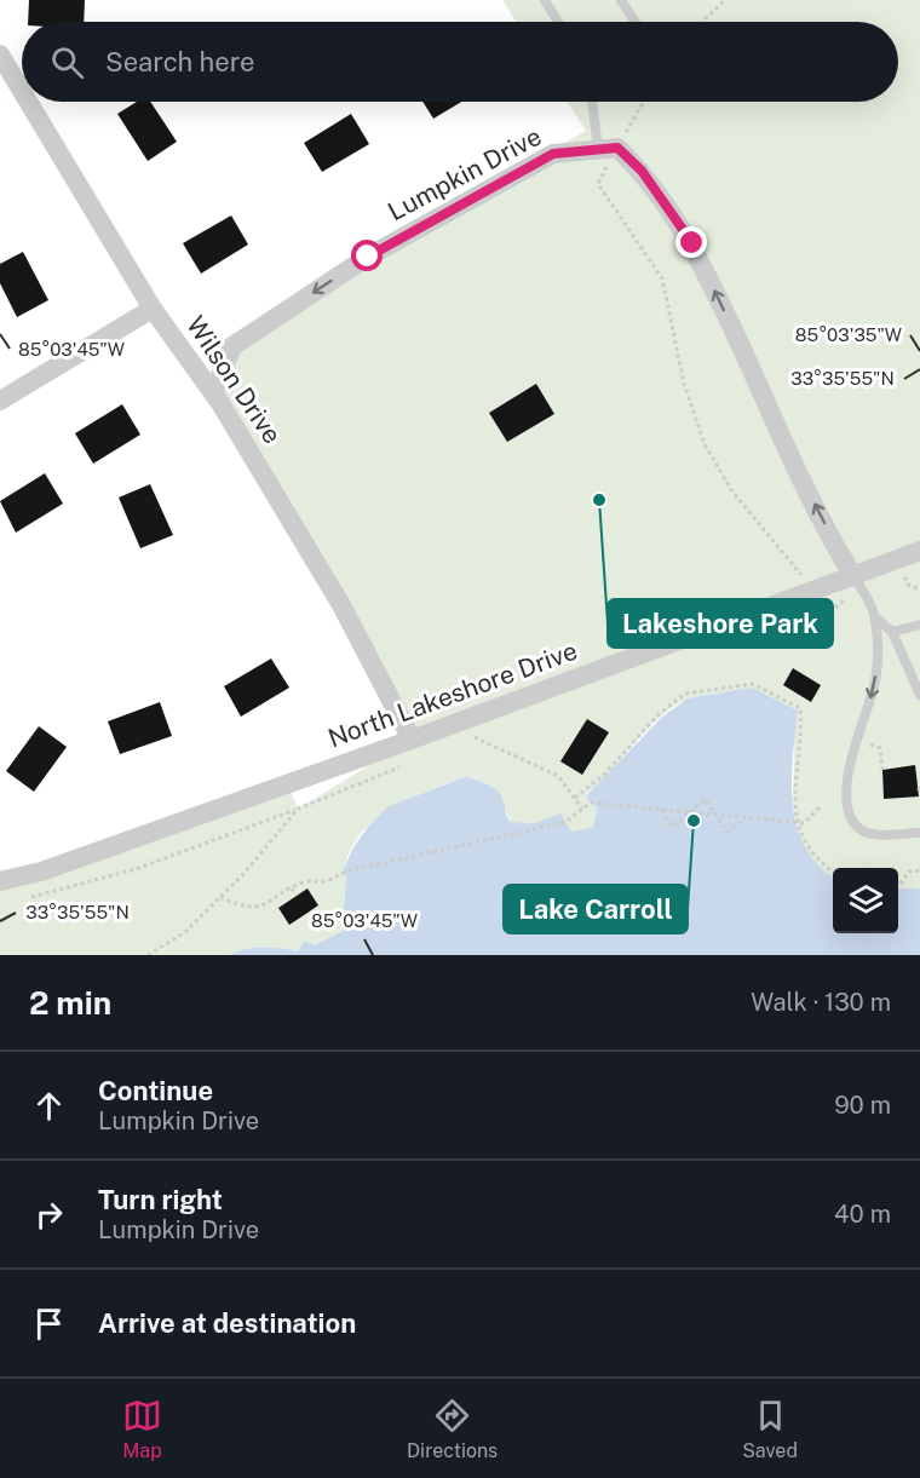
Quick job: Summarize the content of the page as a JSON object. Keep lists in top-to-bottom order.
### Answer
{
  "streets": {
    "street": ["Lumpkin Drive", "Wilson Drive", "North Lakeshore Drive"]
  },
  "crossings": [
    ["Lumpkin Drive", "Wilson Drive"],
    ["Wilson Drive", "North Lakeshore Drive"]
  ],
  "one_way": ["Lumpkin Drive"],
  "places": ["Lakeshore Park", "Lake Carroll"],
  "page": {
    "search": "Search here",
    "heading": ["2 min", "Walk · 130 m"],
    "list": [
      ["Continue", "Lumpkin Drive", "90 m"],
      ["Turn right", "Lumpkin Drive", "40 m"],
      "Arrive at destination"
    ],
    "nav": ["Map", "Directions", "Saved"]
  },
  "coordinates": ["85°03'35\"W", "85°03'45\"W", "33°35'55\"N"]
}
